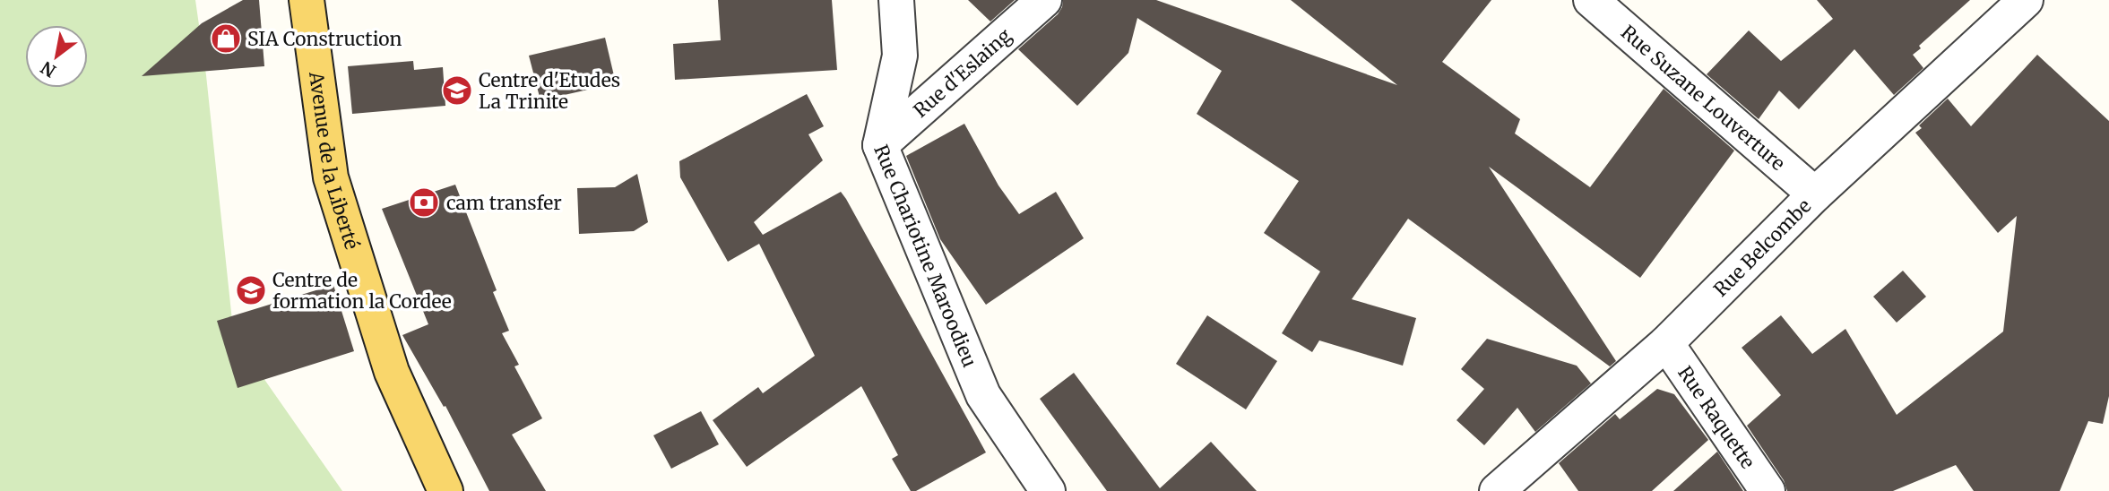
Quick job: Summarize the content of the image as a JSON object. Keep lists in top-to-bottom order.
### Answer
{
  "streets": {
    "main road": ["Avenue de la Liberté"],
    "street": [
      "Rue d'Eslaing",
      "Rue Suzane Louverture",
      "Rue Belcombe",
      "Rue Chariotine Maroodieu",
      "Rue Raquette"
    ]
  },
  "crossings": [
    ["Rue d'Eslaing", "Rue Chariotine Maroodieu"],
    ["Rue Suzane Louverture", "Rue Belcombe"],
    ["Rue Belcombe", "Rue Raquette"]
  ],
  "places": {
    "shop": ["SIA Construction"],
    "school or university": ["Centre d'Etudes La Trinite", "Centre de formation la Cordee"],
    "bank": ["cam transfer"]
  },
  "north": "bottom left"
}
